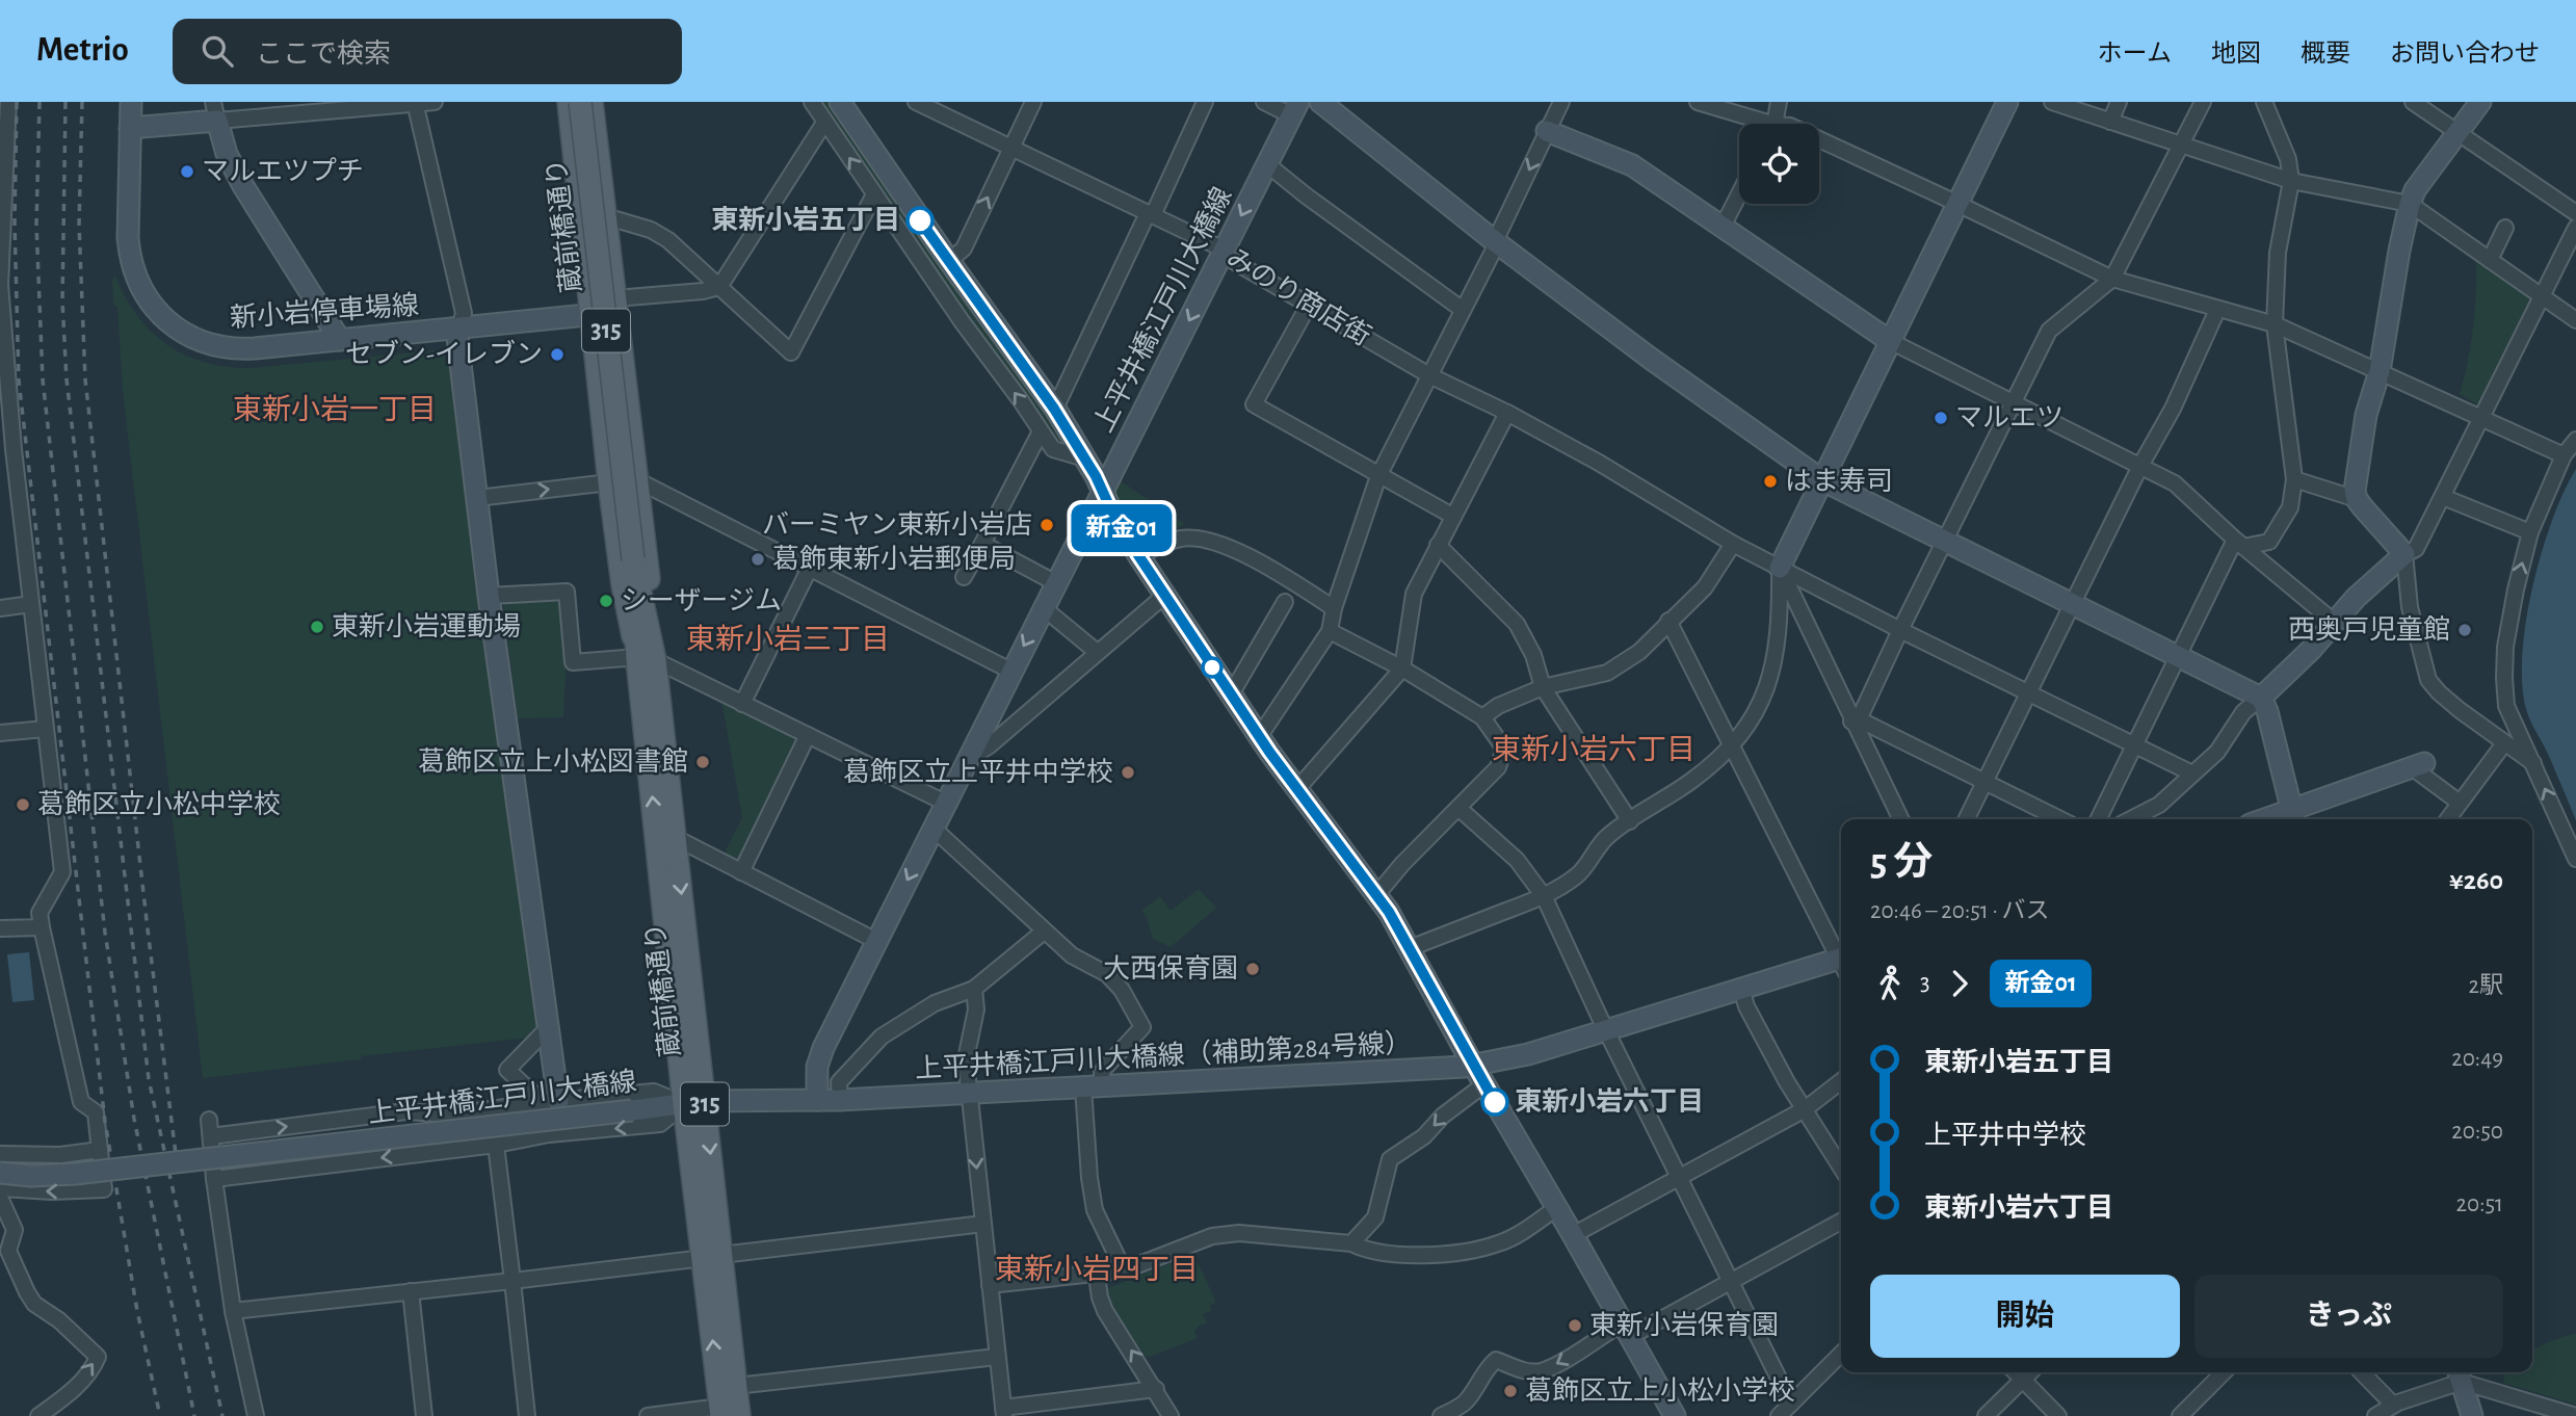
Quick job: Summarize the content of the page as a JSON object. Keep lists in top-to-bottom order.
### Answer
{
  "streets": {
    "main road": ["蔵前橋通り", "315"],
    "street": [
      "みのり商店街",
      "上平井橋江戸川大橋線",
      "新小岩停車場線",
      "上平井橋江戸川大橋線（補助第284号線）"
    ]
  },
  "crossings": [
    ["蔵前橋通り", "上平井橋江戸川大橋線"],
    ["みのり商店街", "上平井橋江戸川大橋線"],
    ["上平井橋江戸川大橋線", "上平井橋江戸川大橋線（補助第284号線）"]
  ],
  "districts": [
    "東新小岩一丁目",
    "東新小岩三丁目",
    "東新小岩六丁目",
    "東新小岩四丁目"
  ],
  "places": [
    "マルエツプチ",
    "東新小岩五丁目",
    "セブン-イレブン",
    "マルエツ",
    "はま寿司",
    "バーミヤン東新小岩店",
    "葛飾東新小岩郵便局",
    "シーザージム",
    "東新小岩運動場",
    "西奥戸児童館",
    "葛飾区立上小松図書館",
    "葛飾区立上平井中学校",
    "葛飾区立小松中学校",
    "大西保育園",
    "東新小岩六丁目",
    "東新小岩保育園",
    "葛飾区立上小松小学校"
  ],
  "lines": ["bus line 新金01"],
  "page": {
    "header": "Metrio",
    "search": "ここで検索",
    "nav": [
      "ホーム",
      "地図",
      "概要",
      "お問い合わせ"
    ],
    "on_map": "新金01",
    "heading": ["5 分", "20:46 – 20:51 · バス", "¥260"],
    "legs": ["3", "新金01", "2駅"],
    "list": [
      {
        "name": "東新小岩五丁目",
        "value": "20:49"
      },
      {
        "name": "上平井中学校",
        "value": "20:50"
      },
      {
        "name": "東新小岩六丁目",
        "value": "20:51"
      }
    ],
    "buttons": ["開始", "きっぷ"]
  }
}
